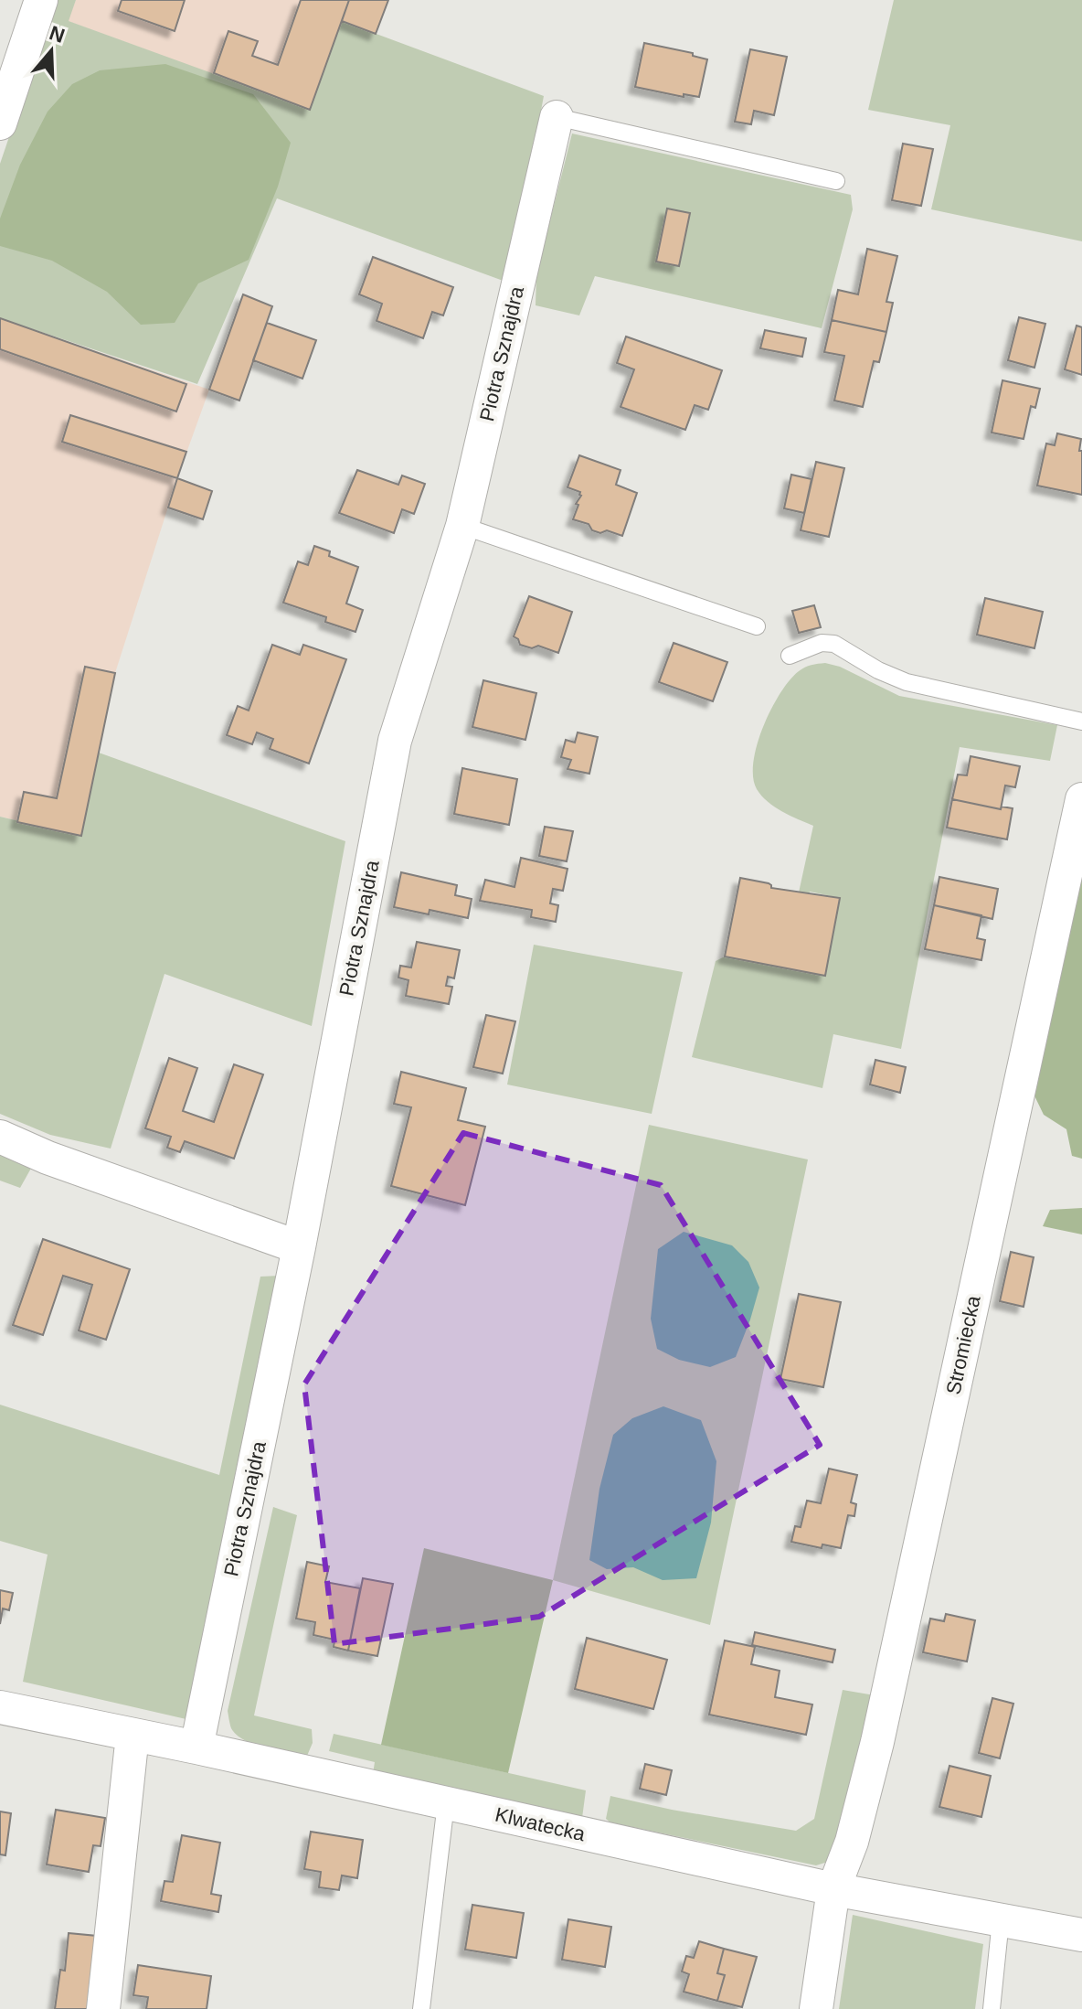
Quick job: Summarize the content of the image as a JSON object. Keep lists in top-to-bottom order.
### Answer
{
  "streets": {
    "street": ["Piotra Sznajdra", "Stromiecka", "Klwatecka"]
  },
  "crossings": [
    ["Piotra Sznajdra", "Klwatecka"],
    ["Stromiecka", "Klwatecka"]
  ],
  "north": "top"
}
